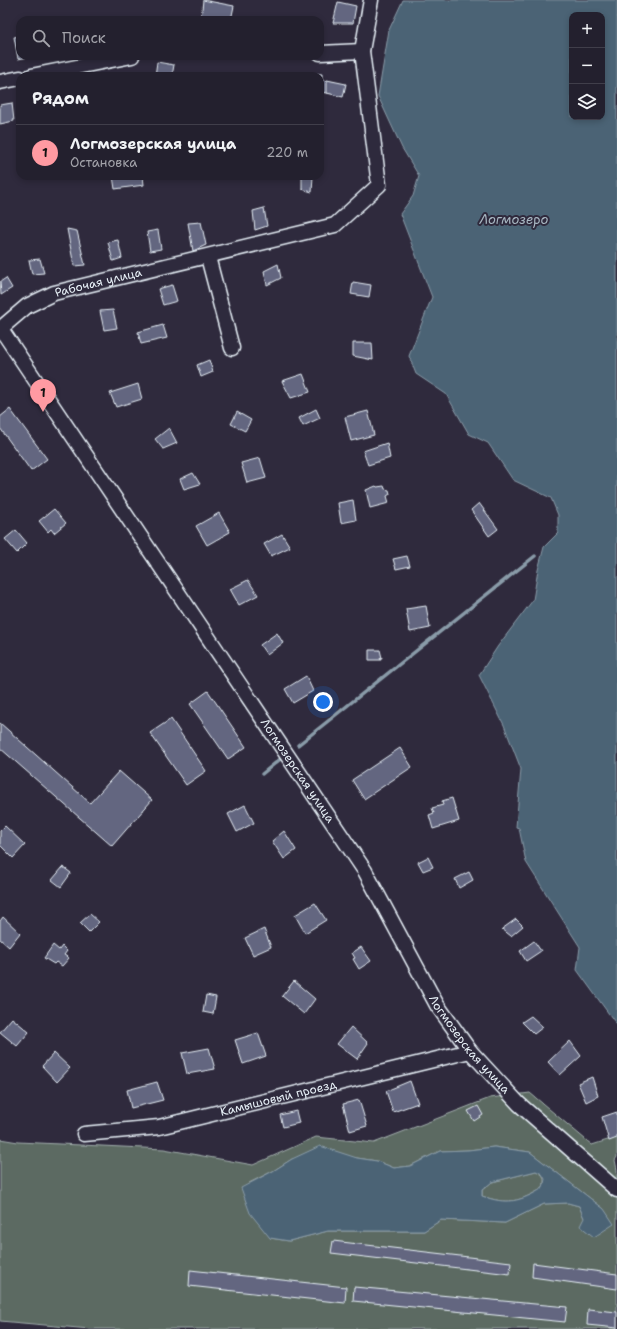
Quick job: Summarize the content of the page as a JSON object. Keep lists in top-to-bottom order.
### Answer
{
  "streets": {
    "street": ["Рабочая улица", "Логмозерская улица", "Камышовый проезд"]
  },
  "crossings": [
    ["Рабочая улица", "Логмозерская улица"],
    ["Логмозерская улица", "Камышовый проезд"]
  ],
  "water": ["Логмозеро"],
  "page": {
    "map_buttons": ["+", "−"],
    "search": "Поиск",
    "heading": "Рядом",
    "list": [
      {
        "mark": "1",
        "name": "Логмозерская улица",
        "note": "Остановка",
        "value": "220 m"
      }
    ],
    "pins": "1"
  }
}
